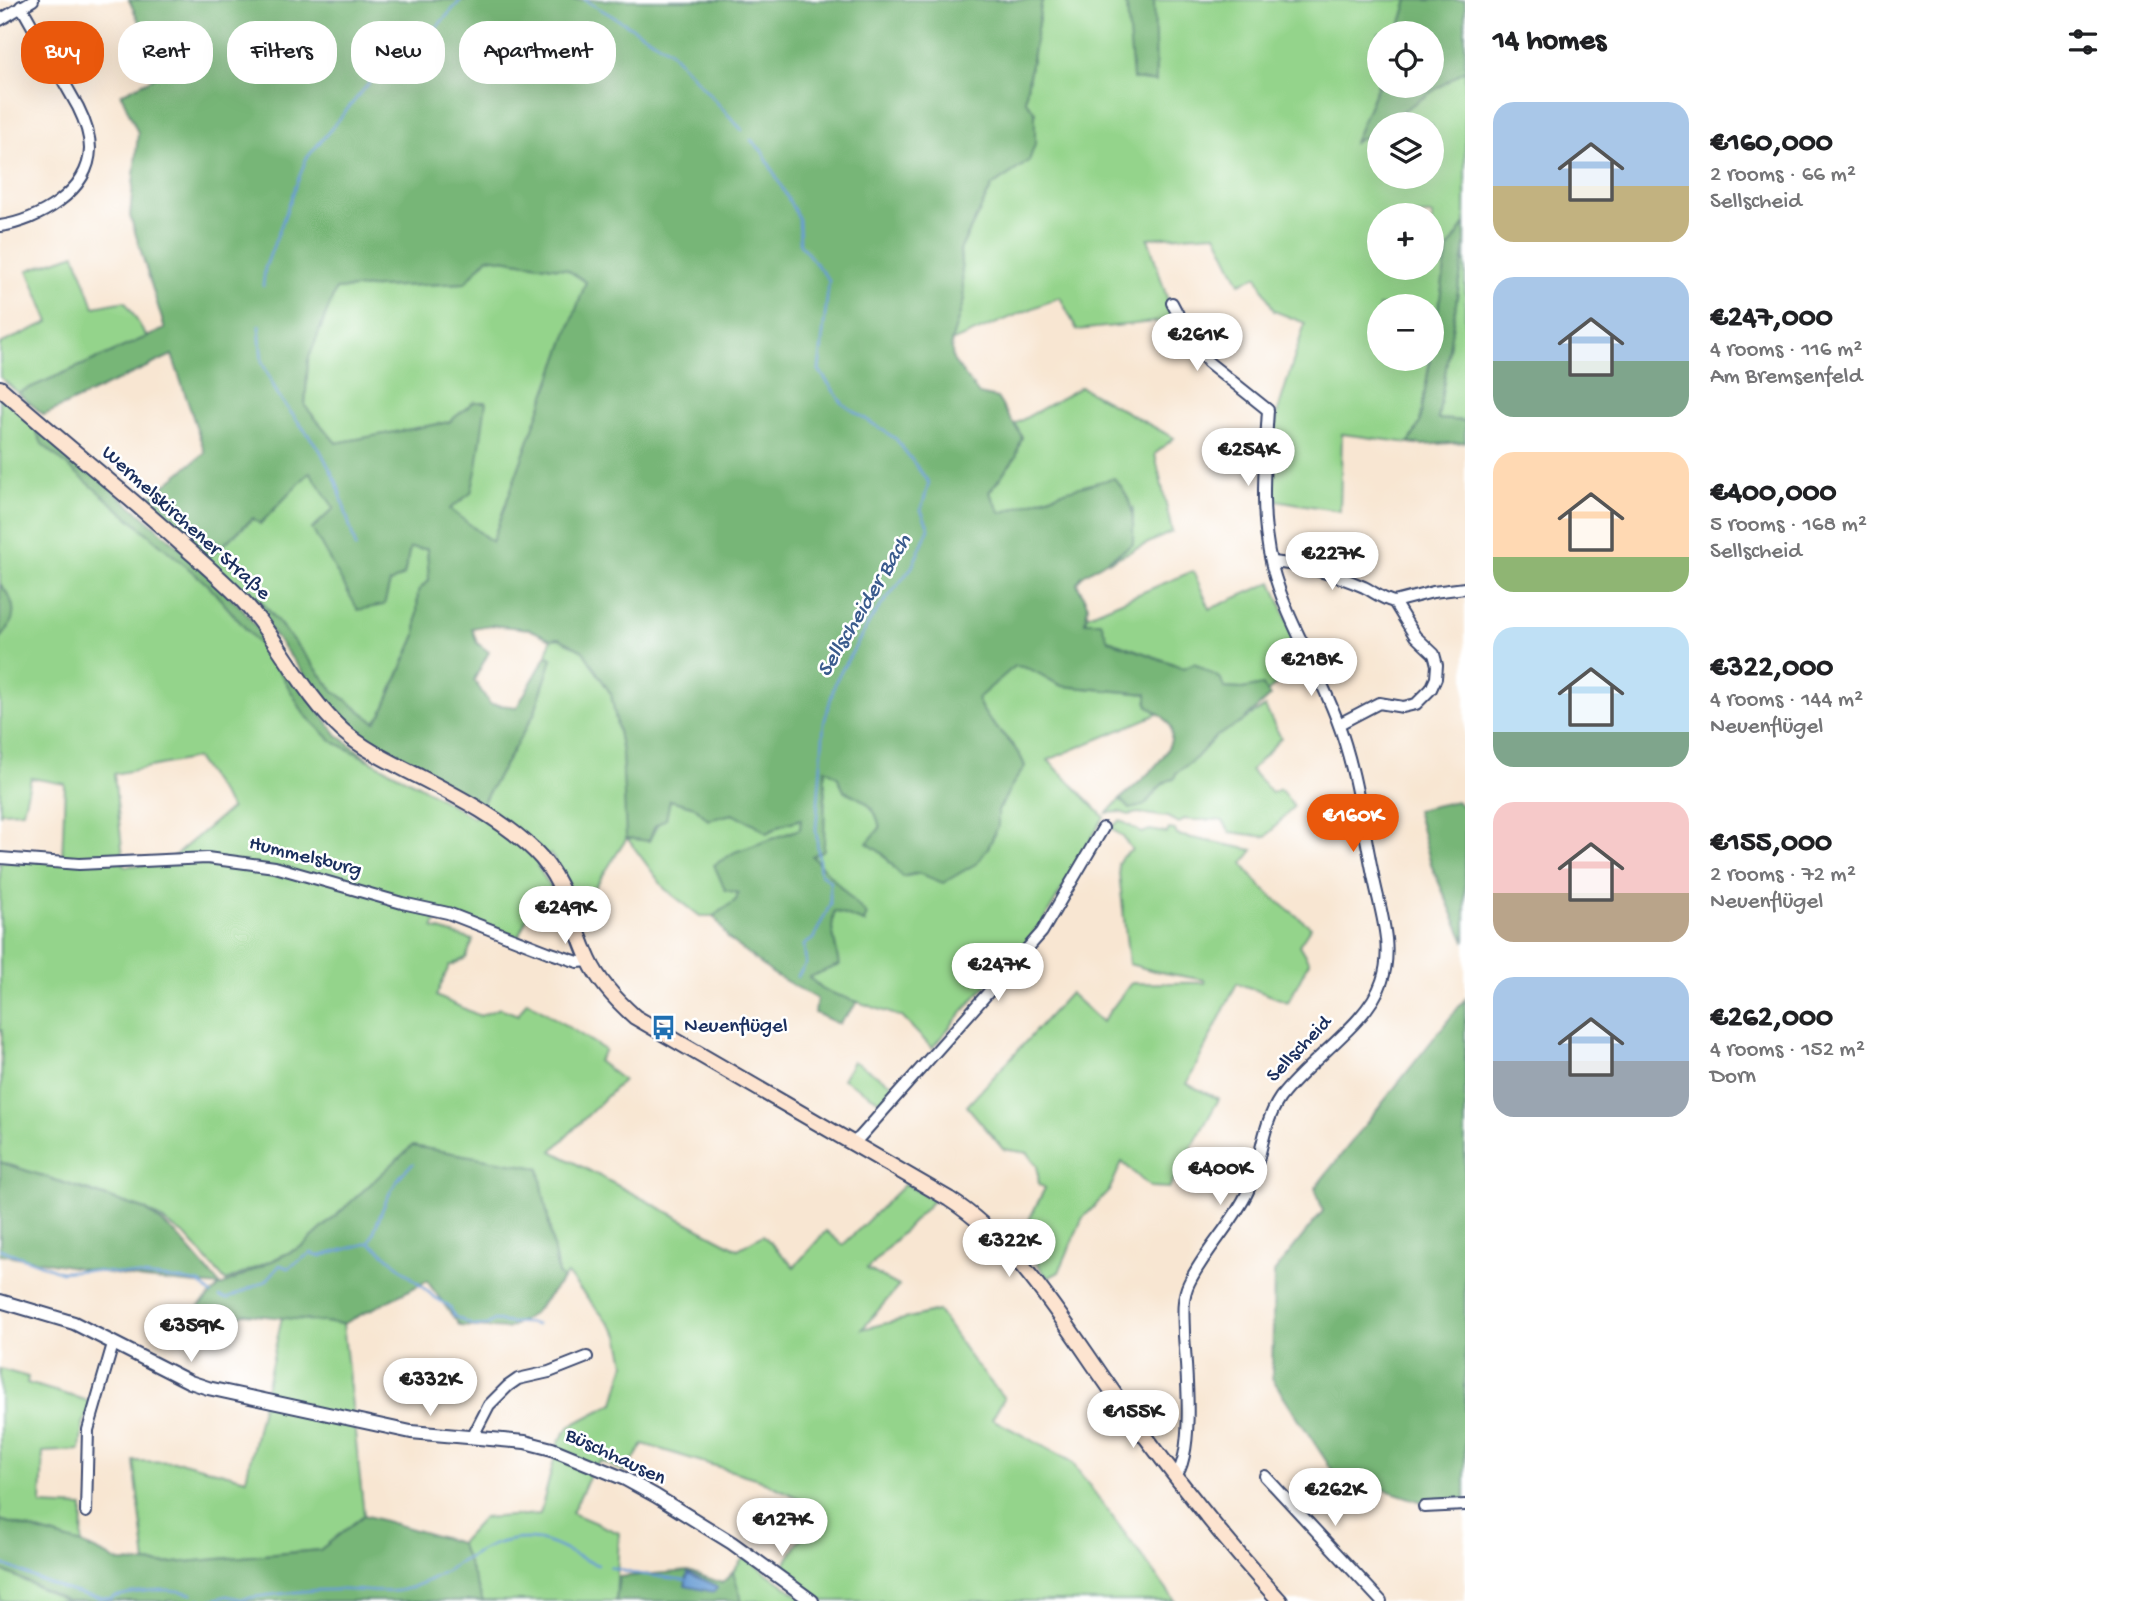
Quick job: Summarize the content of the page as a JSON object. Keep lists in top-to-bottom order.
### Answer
{
  "streets": {
    "main road": ["Wermelskirchener Straße"],
    "street": ["Hummelsburg", "Sellscheid", "Büschhausen"]
  },
  "crossings": [
    ["Wermelskirchener Straße", "Hummelsburg"]
  ],
  "water": ["Sellscheider Bach"],
  "places": {
    "bus stop": ["Neuenflügel"]
  },
  "page": {
    "heading": "14 homes",
    "map_buttons": ["+", "−"],
    "chip": [
      "Buy",
      "Rent",
      "Filters",
      "New",
      "Apartment"
    ],
    "list": [
      {
        "name": "€160,000",
        "note": "2 rooms · 66 m² · Sellscheid"
      },
      {
        "name": "€247,000",
        "note": "4 rooms · 116 m² · Am Bremsenfeld"
      },
      {
        "name": "€400,000",
        "note": "5 rooms · 168 m² · Sellscheid"
      },
      {
        "name": "€322,000",
        "note": "4 rooms · 144 m² · Neuenflügel"
      },
      {
        "name": "€155,000",
        "note": "2 rooms · 72 m² · Neuenflügel"
      },
      {
        "name": "€262,000",
        "note": "4 rooms · 152 m² · Dorn"
      }
    ],
    "price": [
      "€261K",
      "€254K",
      "€227K",
      "€218K",
      "€160K",
      "€249K",
      "€247K",
      "€400K",
      "€322K",
      "€359K",
      "€332K",
      "€155K",
      "€262K",
      "€127K"
    ]
  }
}
